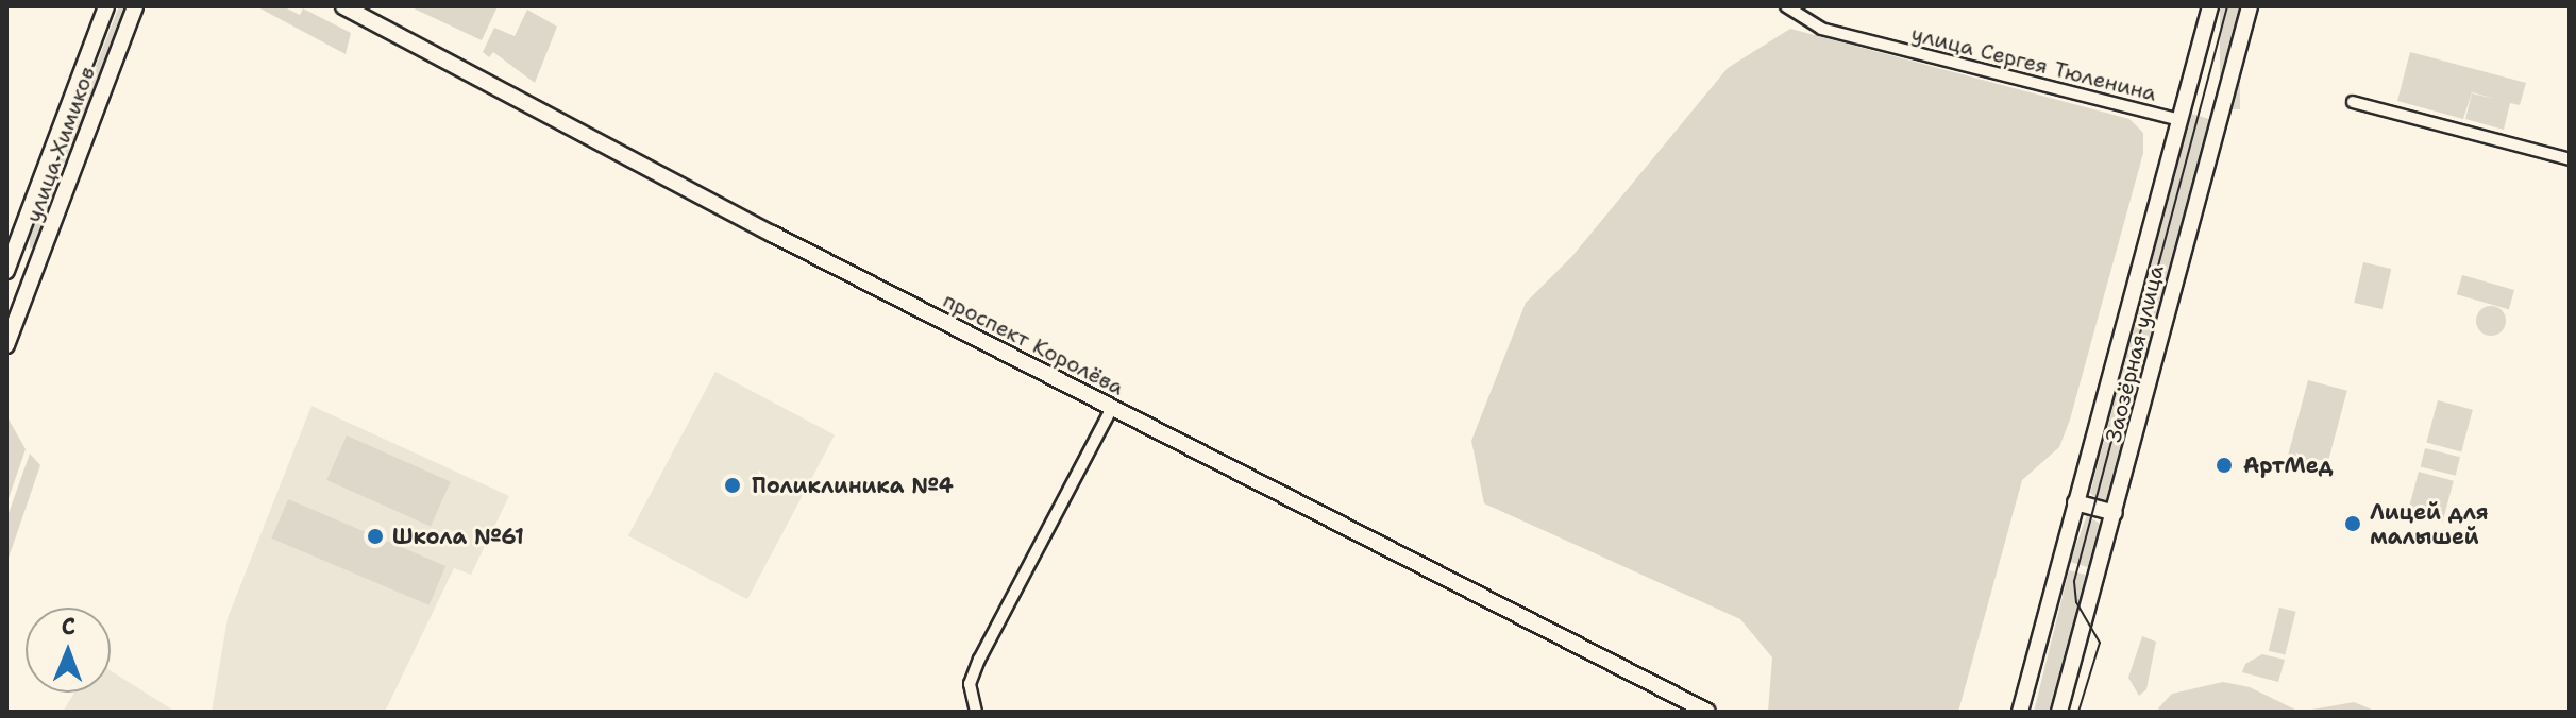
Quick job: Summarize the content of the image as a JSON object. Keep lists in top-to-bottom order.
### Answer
{
  "streets": {
    "main road": ["улица Химиков", "проспект Королёва", "Заозёрная улица"],
    "street": ["улица Сергея Тюленина"]
  },
  "crossings": [
    ["улица Сергея Тюленина", "Заозёрная улица"]
  ],
  "places": [
    "АртМед",
    "Поликлиника №4",
    "Лицей для малышей",
    "Школа №61"
  ],
  "north": "top"
}
